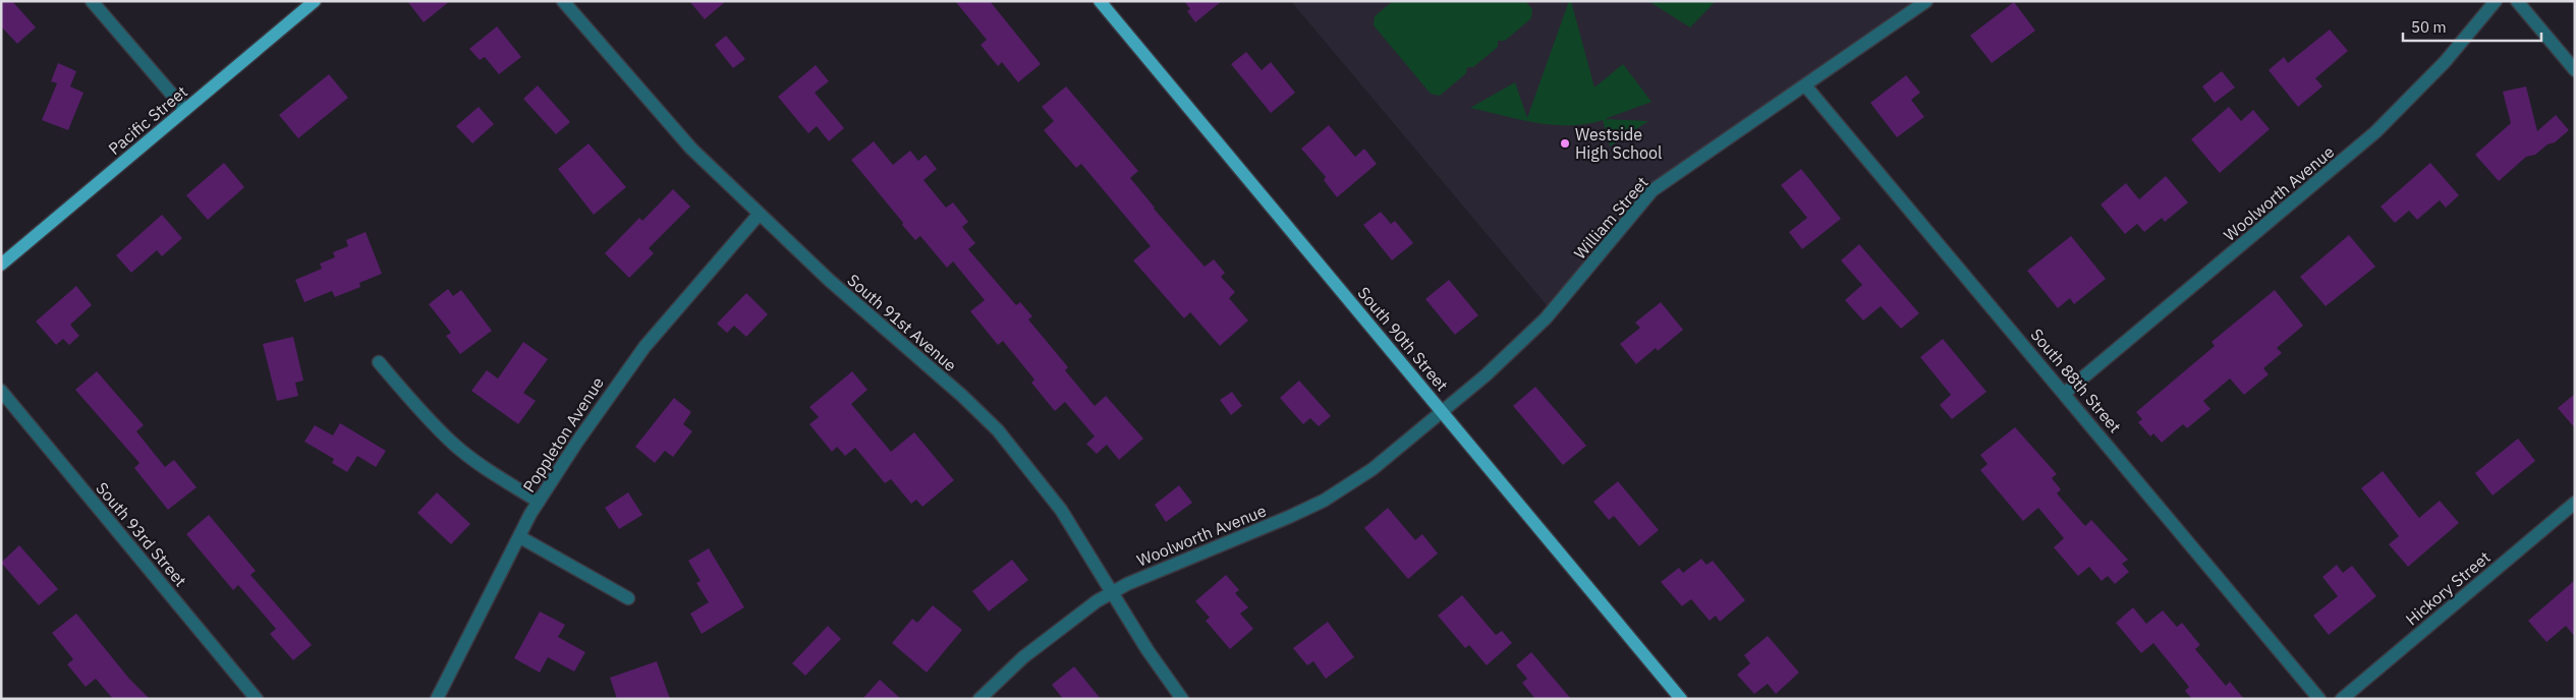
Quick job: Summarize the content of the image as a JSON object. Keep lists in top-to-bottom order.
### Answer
{
  "streets": {
    "main road": ["Pacific Street", "South 90th Street"],
    "street": [
      "Woolworth Avenue",
      "William Street",
      "South 91st Avenue",
      "South 88th Street",
      "Poppleton Avenue",
      "South 93rd Street",
      "Hickory Street"
    ]
  },
  "crossings": [
    ["Woolworth Avenue", "William Street"],
    ["Woolworth Avenue", "South 91st Avenue"],
    ["Woolworth Avenue", "South 90th Street"],
    ["Woolworth Avenue", "South 88th Street"],
    ["William Street", "South 90th Street"],
    ["William Street", "South 88th Street"],
    ["South 91st Avenue", "Poppleton Avenue"]
  ],
  "places": ["Westside High School"],
  "scale_bar": "50 m"
}
